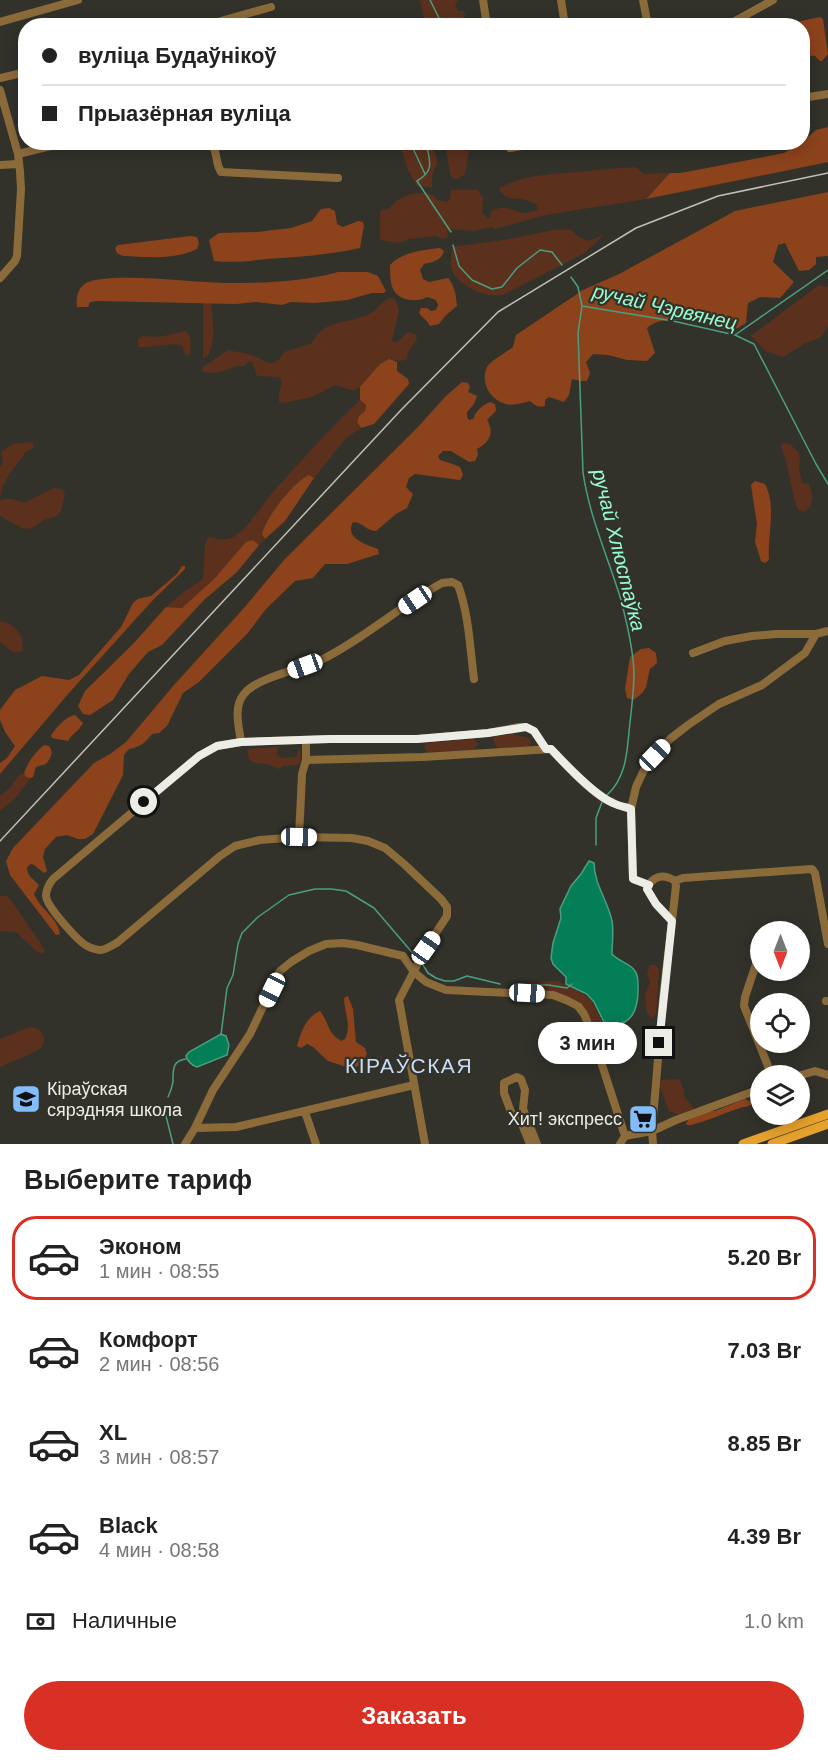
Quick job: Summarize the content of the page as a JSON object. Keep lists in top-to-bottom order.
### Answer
{
  "districts": ["КІРАЎСКАЯ"],
  "water": ["ручай Чэрвянец", "ручай Хлюстаўка"],
  "places": {
    "school or university": ["Кіраўская сярэдняя школа"],
    "supermarket": ["Хит! экспресс"]
  },
  "north": "bottom",
  "page": {
    "banner": ["вуліца Будаўнікоў", "Прыазёрная вуліца"],
    "bubble": "3 мин",
    "heading": "Выберите тариф",
    "list": [
      {
        "name": "Эконом",
        "note": "1 мин · 08:55",
        "value": "5.20 Br"
      },
      {
        "name": "Комфорт",
        "note": "2 мин · 08:56",
        "value": "7.03 Br"
      },
      {
        "name": "XL",
        "note": "3 мин · 08:57",
        "value": "8.85 Br"
      },
      {
        "name": "Black",
        "note": "4 мин · 08:58",
        "value": "4.39 Br"
      }
    ],
    "pay": ["Наличные", "1.0 km"],
    "buttons": "Заказать"
  }
}
